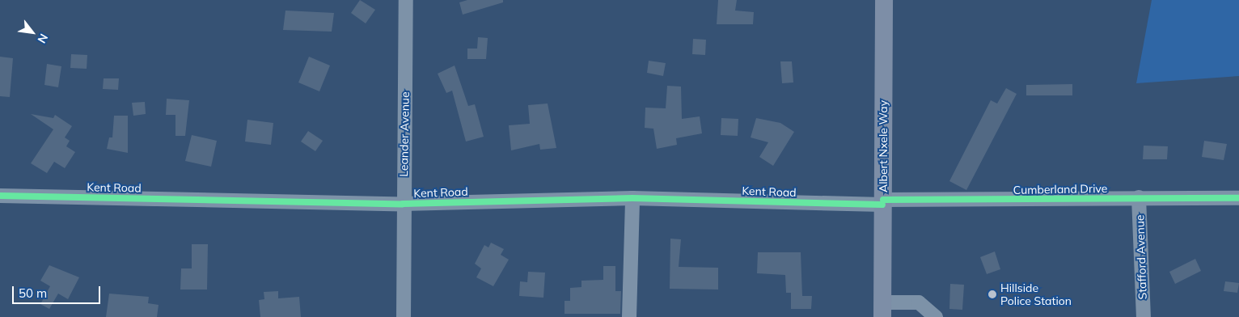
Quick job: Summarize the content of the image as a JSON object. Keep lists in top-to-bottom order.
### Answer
{
  "streets": {
    "main road": ["Albert Nxele Way"],
    "street": [
      "Leander Avenue",
      "Kent Road",
      "Cumberland Drive",
      "Stafford Avenue"
    ]
  },
  "crossings": [
    ["Leander Avenue", "Kent Road"],
    ["Albert Nxele Way", "Kent Road"],
    ["Albert Nxele Way", "Cumberland Drive"],
    ["Kent Road", "Cumberland Drive"],
    ["Cumberland Drive", "Stafford Avenue"]
  ],
  "places": ["Hillside Police Station"],
  "scale_bar": "50 m",
  "north": "bottom right"
}
